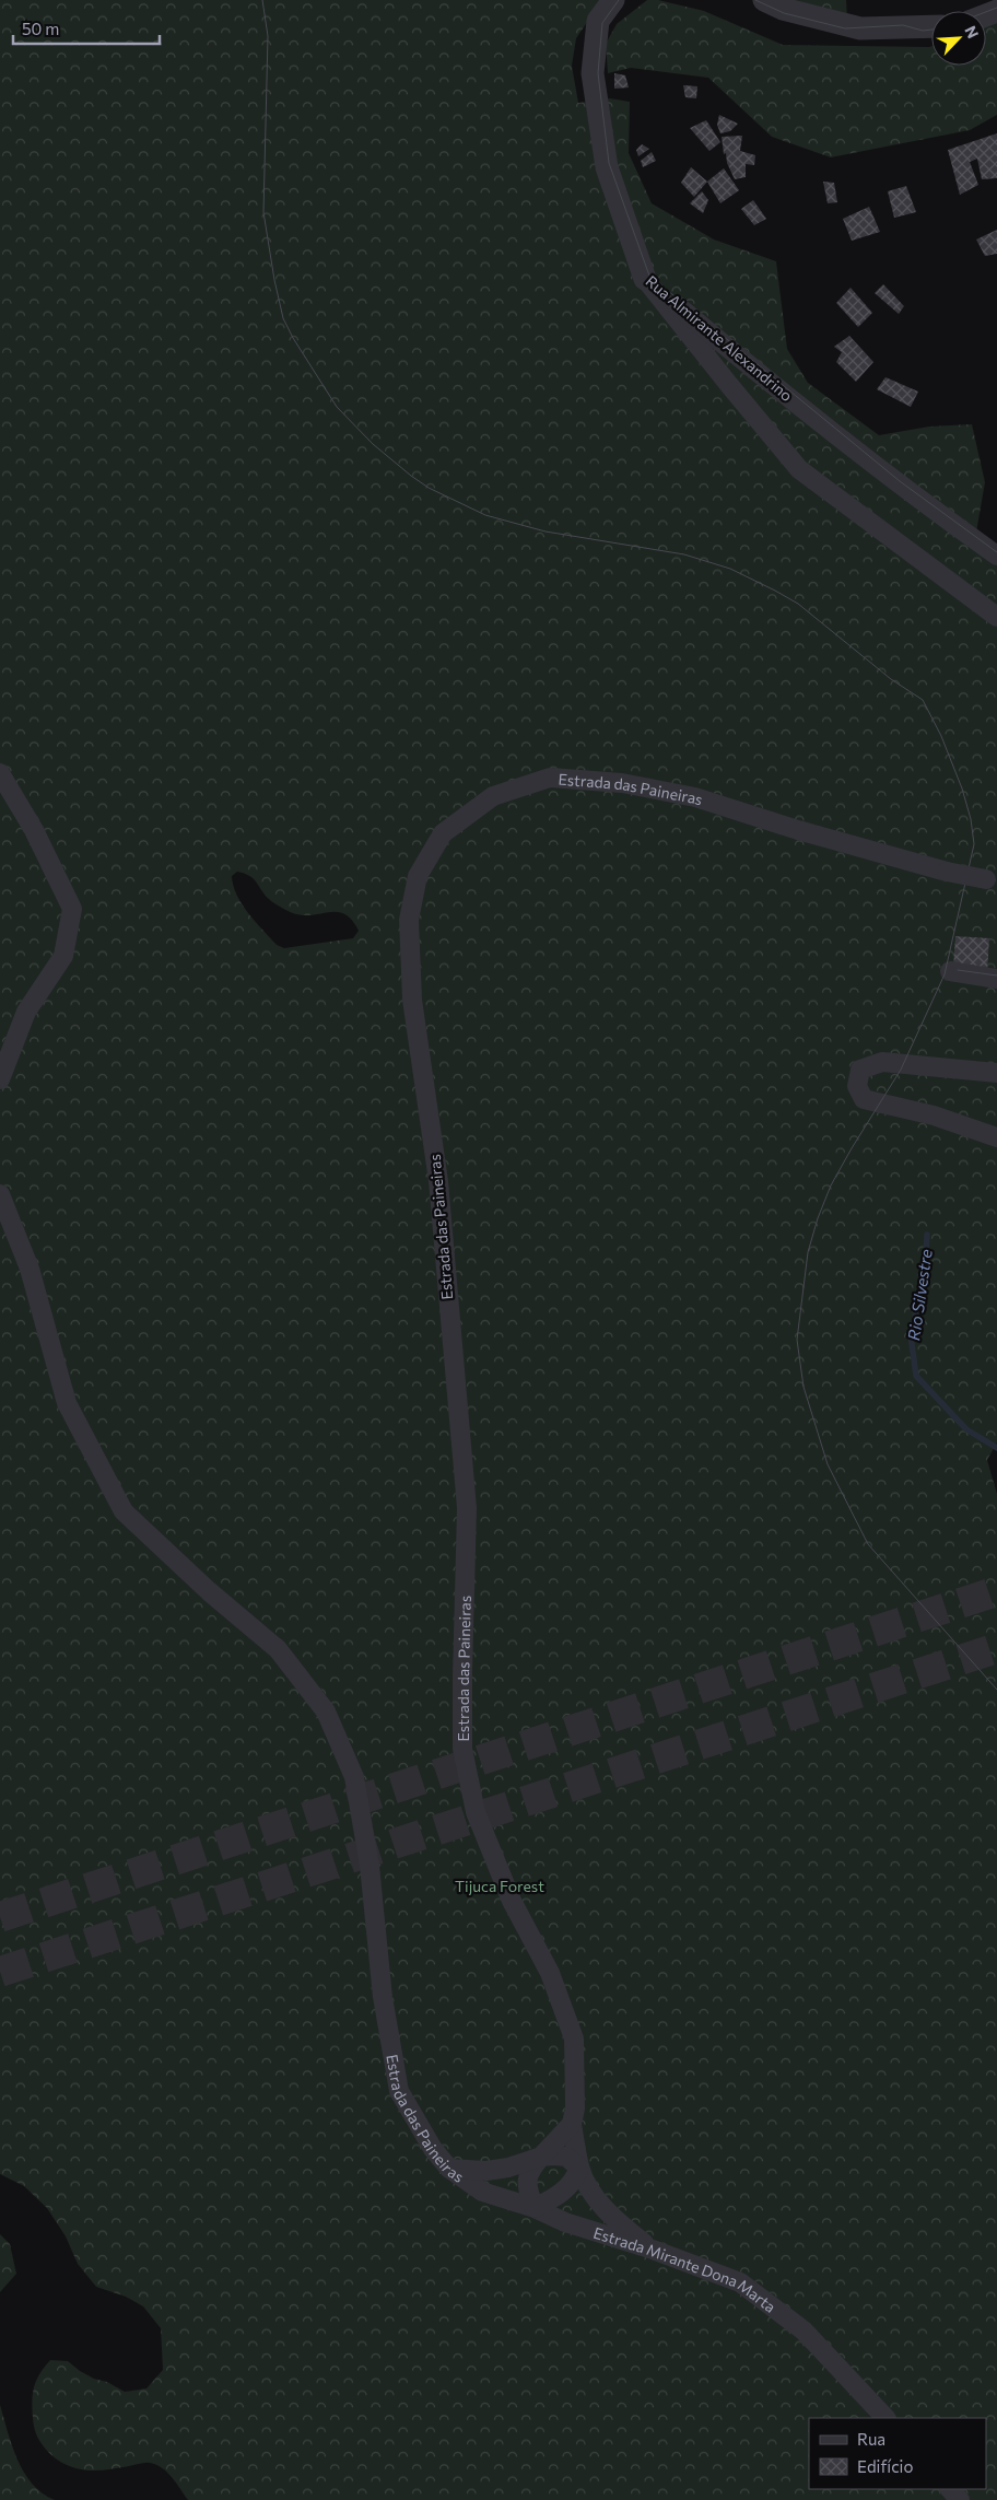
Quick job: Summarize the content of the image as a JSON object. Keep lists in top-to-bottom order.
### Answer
{
  "streets": {
    "street": ["Rua Almirante Alexandrino", "Estrada das Paineiras", "Estrada Mirante Dona Marta"]
  },
  "crossings": [
    ["Estrada das Paineiras", "Estrada Mirante Dona Marta"]
  ],
  "water": ["Rio Silvestre"],
  "parks": ["Tijuca Forest"],
  "legend": ["Rua", "Edifício"],
  "scale_bar": "50 m",
  "north": "top right"
}
